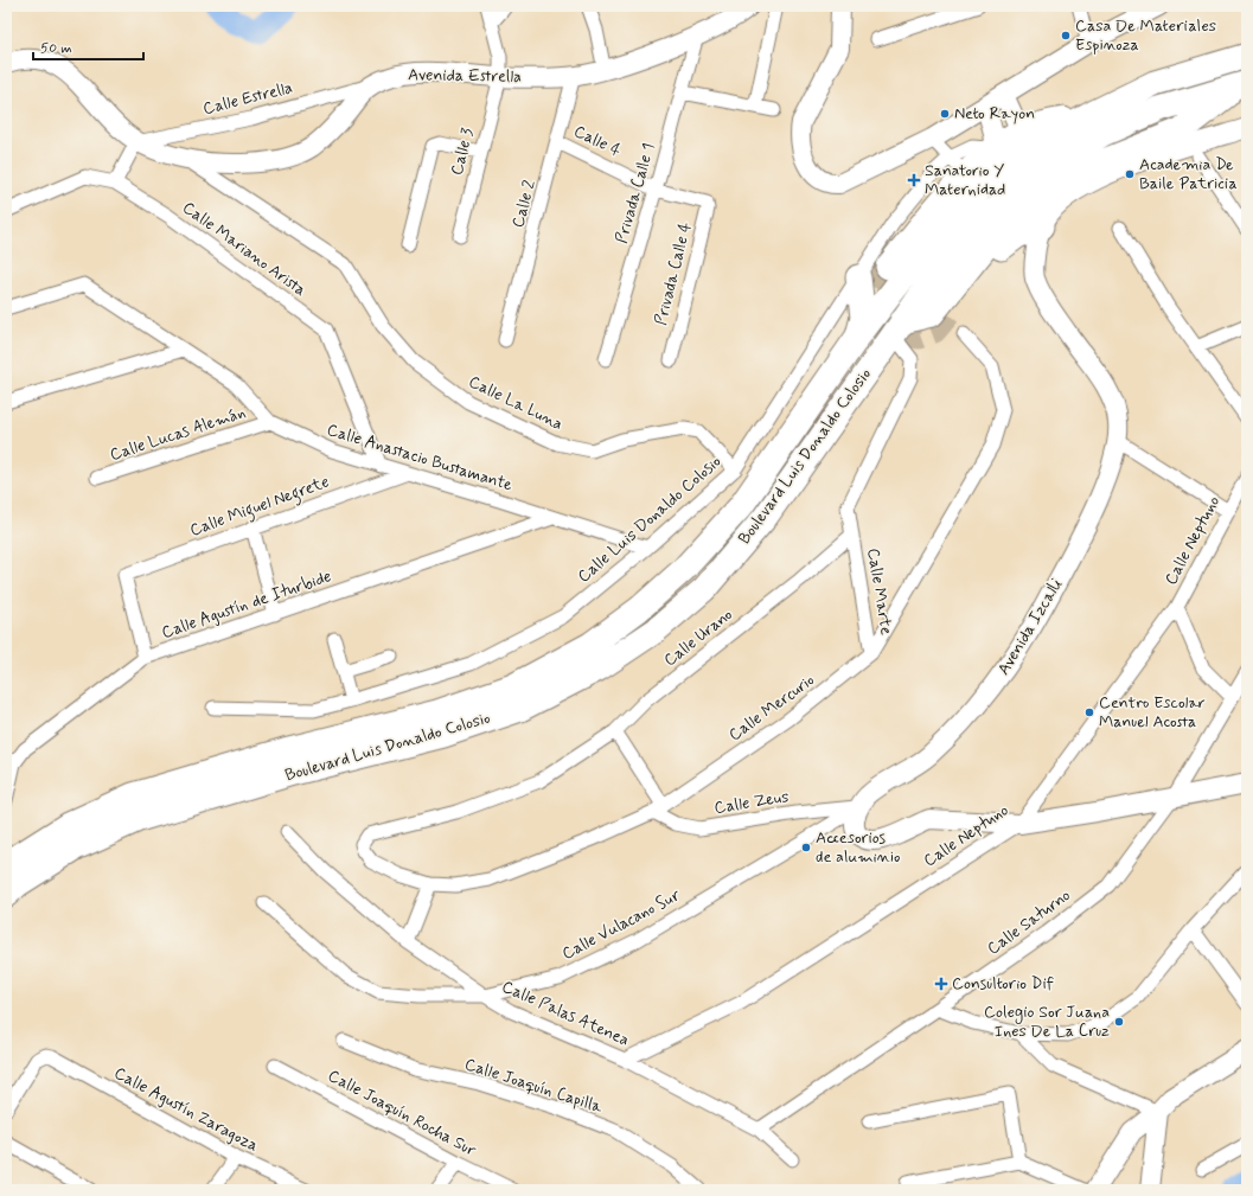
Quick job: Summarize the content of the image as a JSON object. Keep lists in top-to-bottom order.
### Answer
{
  "streets": {
    "highway": ["Boulevard Luis Donaldo Colosio"],
    "street": [
      "Avenida Estrella",
      "Calle Estrella",
      "Calle 4",
      "Calle 3",
      "Privada Calle 1",
      "Calle 2",
      "Calle Mariano Arista",
      "Privada Calle 4",
      "Calle La Luna",
      "Calle Lucas Alemán",
      "Calle Anastacio Bustamante",
      "Calle Miguel Negrete",
      "Calle Luis Donaldo Colosio",
      "Calle Neptuno",
      "Calle Marte",
      "Calle Agustín de Iturbide",
      "Avenida Izcalli",
      "Calle Urano",
      "Calle Mercurio",
      "Calle Zeus",
      "Calle Saturno",
      "Calle Vulacano Sur",
      "Calle Palas Atenea",
      "Calle Joaquín Capilla",
      "Calle Agustín Zaragoza",
      "Calle Joaquín Rocha Sur"
    ]
  },
  "crossings": [
    ["Avenida Estrella", "Calle Estrella"],
    ["Avenida Estrella", "Calle 3"],
    ["Avenida Estrella", "Privada Calle 1"],
    ["Avenida Estrella", "Calle 2"],
    ["Avenida Estrella", "Calle La Luna"],
    ["Calle 4", "Privada Calle 1"],
    ["Calle 4", "Calle 2"],
    ["Calle 4", "Privada Calle 4"],
    ["Calle Mariano Arista", "Calle Anastacio Bustamante"],
    ["Calle La Luna", "Calle Luis Donaldo Colosio"],
    ["Calle Lucas Alemán", "Calle Anastacio Bustamante"],
    ["Calle Anastacio Bustamante", "Calle Miguel Negrete"],
    ["Calle Anastacio Bustamante", "Calle Luis Donaldo Colosio"],
    ["Calle Anastacio Bustamante", "Calle Agustín de Iturbide"],
    ["Calle Miguel Negrete", "Calle Agustín de Iturbide"],
    ["Calle Neptuno", "Calle Palas Atenea"],
    ["Calle Marte", "Calle Urano"],
    ["Calle Marte", "Calle Mercurio"],
    ["Avenida Izcalli", "Calle Zeus"],
    ["Avenida Izcalli", "Calle Vulacano Sur"],
    ["Calle Urano", "Calle Mercurio"],
    ["Calle Mercurio", "Calle Zeus"],
    ["Calle Zeus", "Calle Vulacano Sur"],
    ["Calle Saturno", "Calle Palas Atenea"],
    ["Calle Vulacano Sur", "Calle Palas Atenea"]
  ],
  "places": {
    "other": [
      "Casa De Materiales Espinoza",
      "Neto Rayon",
      "Academia De Baile Patricia",
      "Centro Escolar Manuel Acosta",
      "Accesorios de aluminio",
      "Colegio Sor Juana Ines De La Cruz"
    ],
    "health": ["Sanatorio Y Maternidad", "Consultorio Dif"]
  },
  "scale_bar": "50 m"
}
